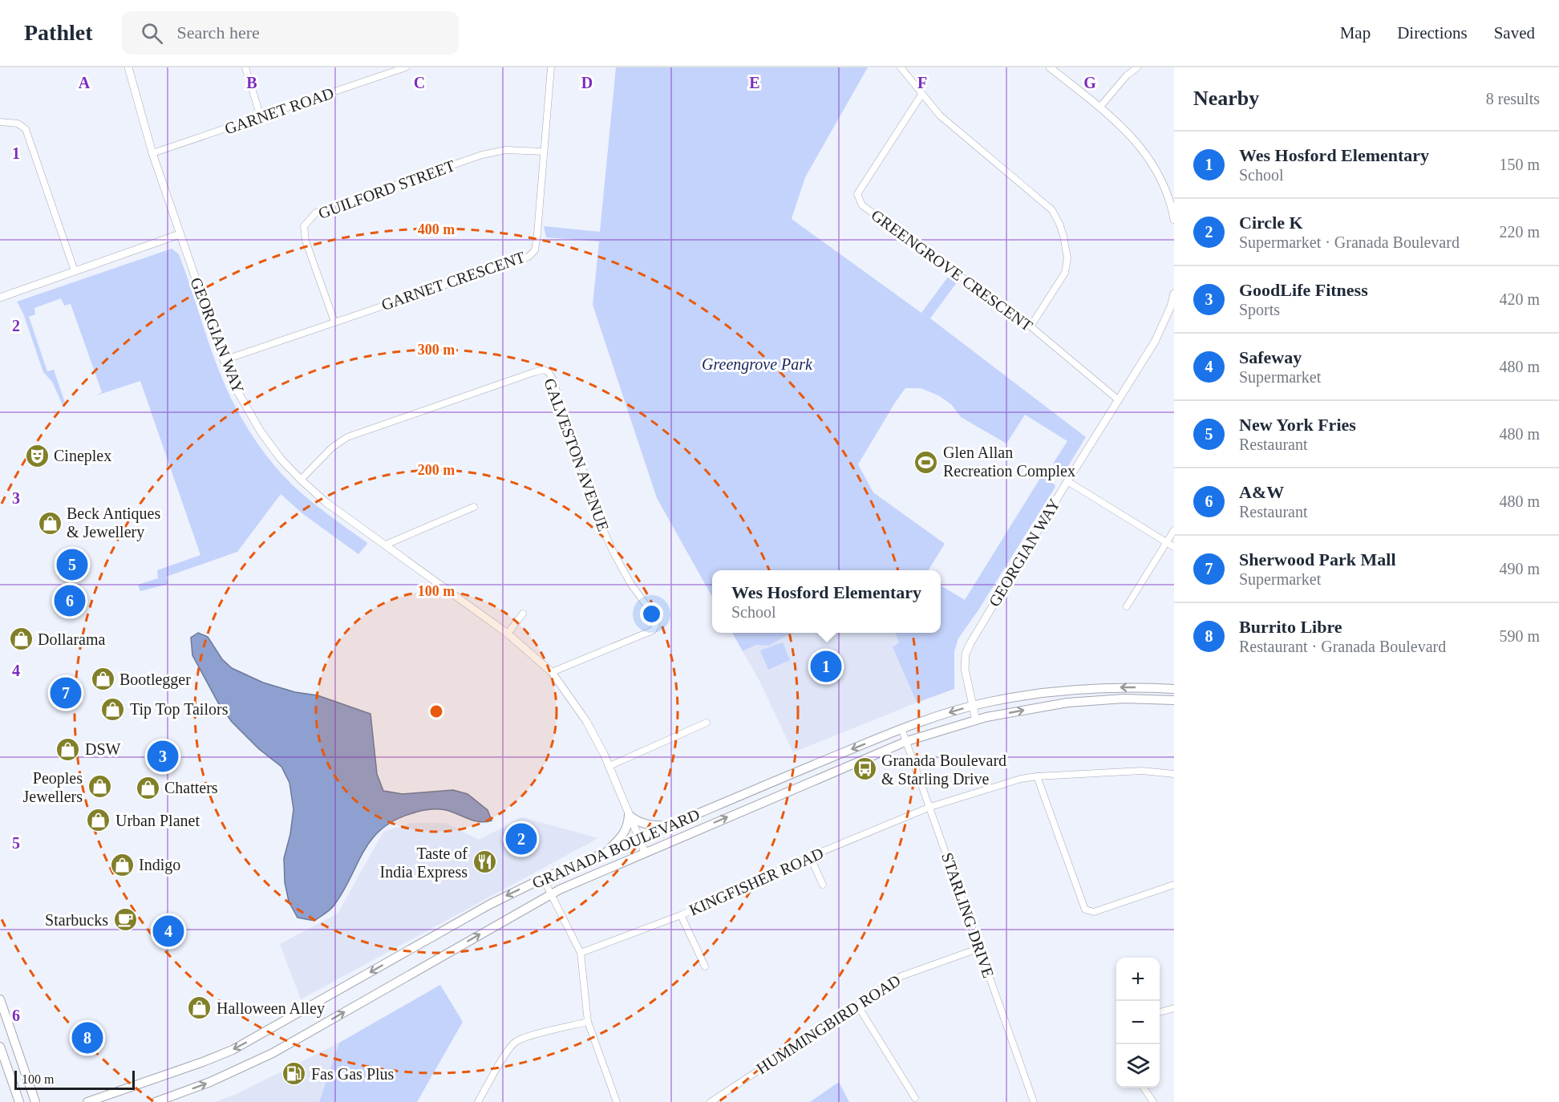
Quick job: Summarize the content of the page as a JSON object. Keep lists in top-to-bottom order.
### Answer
{
  "streets": {
    "main road": ["GRANADA BOULEVARD"],
    "street": [
      "GARNET ROAD",
      "GUILFORD STREET",
      "GREENGROVE CRESCENT",
      "GARNET CRESCENT",
      "GEORGIAN WAY",
      "GALVESTON AVENUE",
      "KINGFISHER ROAD",
      "STARLING DRIVE",
      "HUMMINGBIRD ROAD"
    ]
  },
  "crossings": [
    ["GARNET ROAD", "GEORGIAN WAY"],
    ["GUILFORD STREET", "GARNET CRESCENT"],
    ["GREENGROVE CRESCENT", "GEORGIAN WAY"],
    ["GARNET CRESCENT", "GEORGIAN WAY"],
    ["GEORGIAN WAY", "GALVESTON AVENUE"],
    ["GEORGIAN WAY", "GRANADA BOULEVARD"],
    ["GRANADA BOULEVARD", "STARLING DRIVE"],
    ["KINGFISHER ROAD", "STARLING DRIVE"],
    ["STARLING DRIVE", "HUMMINGBIRD ROAD"]
  ],
  "parks": ["Greengrove Park"],
  "places": {
    "theatre": ["Cineplex"],
    "sports": ["Glen Allan Recreation Complex"],
    "shop": [
      "Beck Antiques & Jewellery",
      "Dollarama",
      "Bootlegger",
      "Tip Top Tailors",
      "DSW",
      "Peoples Jewellers",
      "Chatters",
      "Urban Planet",
      "Indigo",
      "Halloween Alley"
    ],
    "bus stop": ["Granada Boulevard & Starling Drive"],
    "restaurant": ["Taste of India Express"],
    "cafe": ["Starbucks"],
    "fuel station": ["Fas Gas Plus"]
  },
  "scale_bar": "100 m",
  "page": {
    "header": "Pathlet",
    "search": "Search here",
    "nav": ["Map", "Directions", "Saved"],
    "heading": ["Nearby", "8 results"],
    "list": [
      {
        "mark": "1",
        "name": "Wes Hosford Elementary",
        "note": "School",
        "value": "150 m"
      },
      {
        "mark": "2",
        "name": "Circle K",
        "note": "Supermarket · Granada Boulevard",
        "value": "220 m"
      },
      {
        "mark": "3",
        "name": "GoodLife Fitness",
        "note": "Sports",
        "value": "420 m"
      },
      {
        "mark": "4",
        "name": "Safeway",
        "note": "Supermarket",
        "value": "480 m"
      },
      {
        "mark": "5",
        "name": "New York Fries",
        "note": "Restaurant",
        "value": "480 m"
      },
      {
        "mark": "6",
        "name": "A&W",
        "note": "Restaurant",
        "value": "480 m"
      },
      {
        "mark": "7",
        "name": "Sherwood Park Mall",
        "note": "Supermarket",
        "value": "490 m"
      },
      {
        "mark": "8",
        "name": "Burrito Libre",
        "note": "Restaurant · Granada Boulevard",
        "value": "590 m"
      }
    ],
    "pins": [
      "5",
      "6",
      "1",
      "7",
      "3",
      "2",
      "4",
      "8"
    ],
    "popup": ["Wes Hosford Elementary", "School"],
    "map_buttons": ["+", "−"],
    "scale": "100 m"
  },
  "grid": {
    "columns": [
      "A",
      "B",
      "C",
      "D",
      "E",
      "F",
      "G"
    ],
    "rows": [
      "1",
      "2",
      "3",
      "4",
      "5",
      "6"
    ]
  },
  "rings": [
    "400 m",
    "300 m",
    "200 m",
    "100 m"
  ]
}
